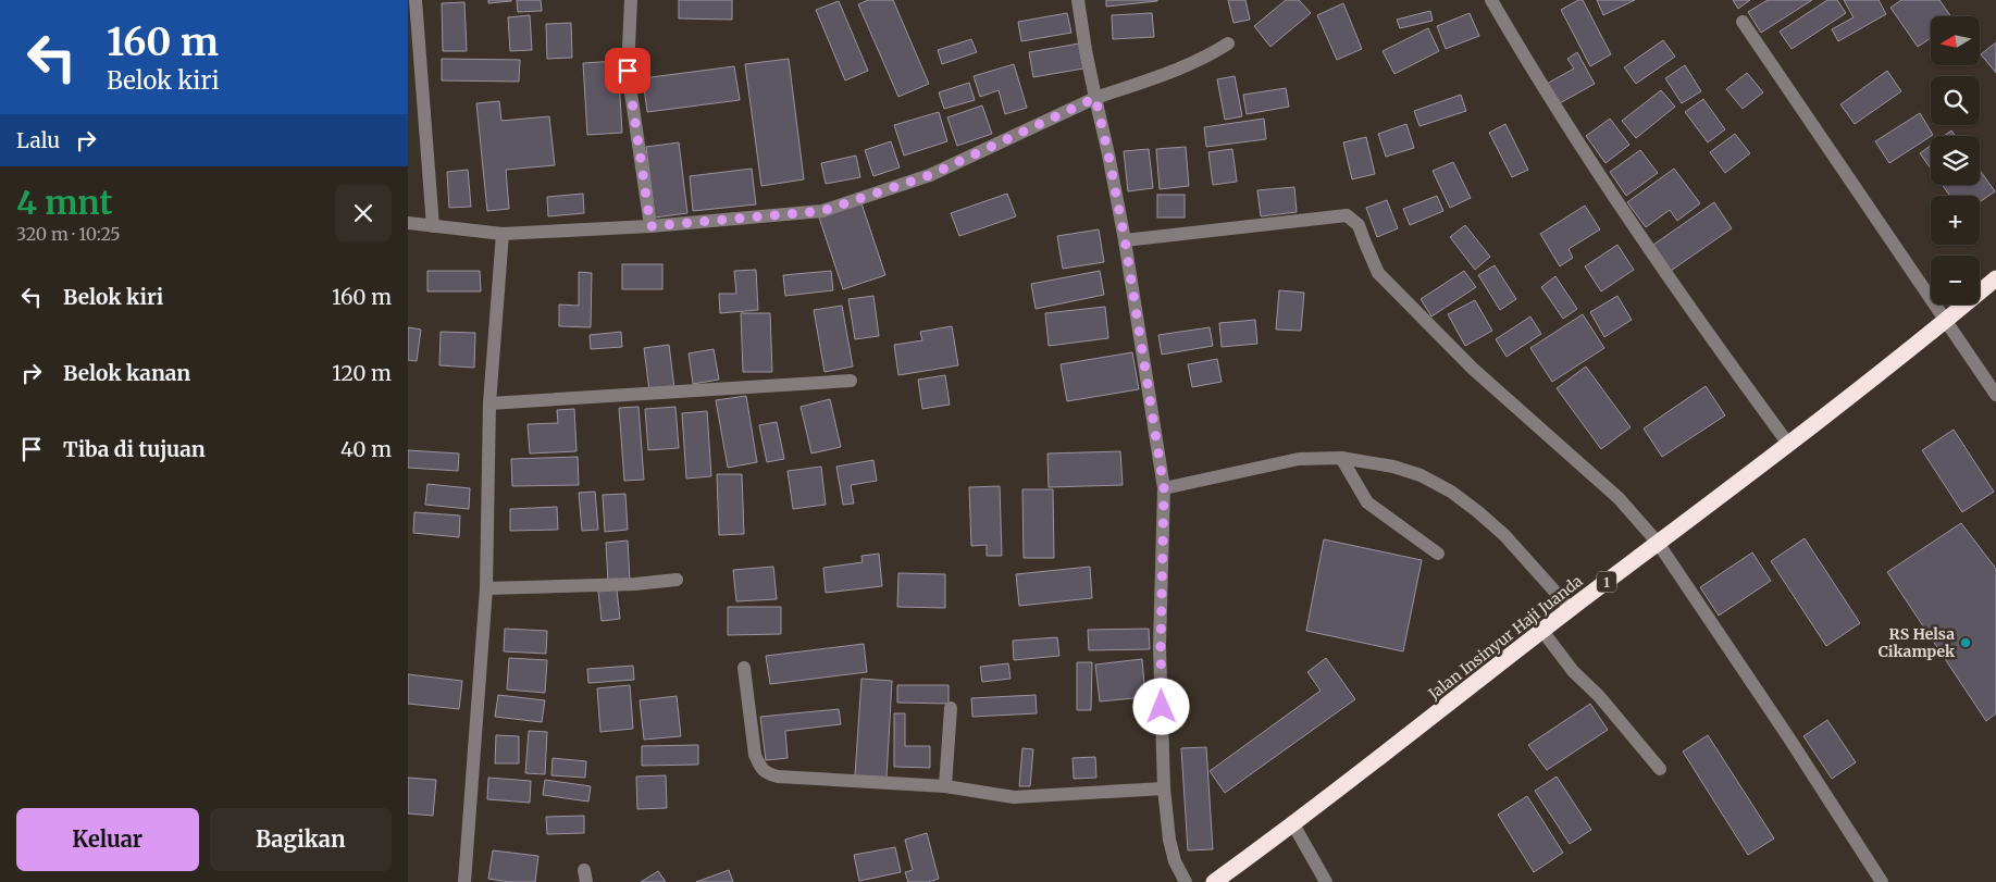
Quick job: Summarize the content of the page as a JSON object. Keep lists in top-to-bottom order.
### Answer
{
  "streets": {
    "highway": ["1", "Jalan Insinyur Haji Juanda"]
  },
  "places": ["RS Helsa Cikampek"],
  "north": "left",
  "page": {
    "turn": ["160 m", "Belok kiri"],
    "map_buttons": ["+", "−"],
    "then": "Lalu",
    "heading": ["4 mnt", "320 m · 10:25"],
    "list": [
      {
        "name": "Belok kiri",
        "value": "160 m"
      },
      {
        "name": "Belok kanan",
        "value": "120 m"
      },
      {
        "name": "Tiba di tujuan",
        "value": "40 m"
      }
    ],
    "buttons": ["Keluar", "Bagikan"]
  }
}
